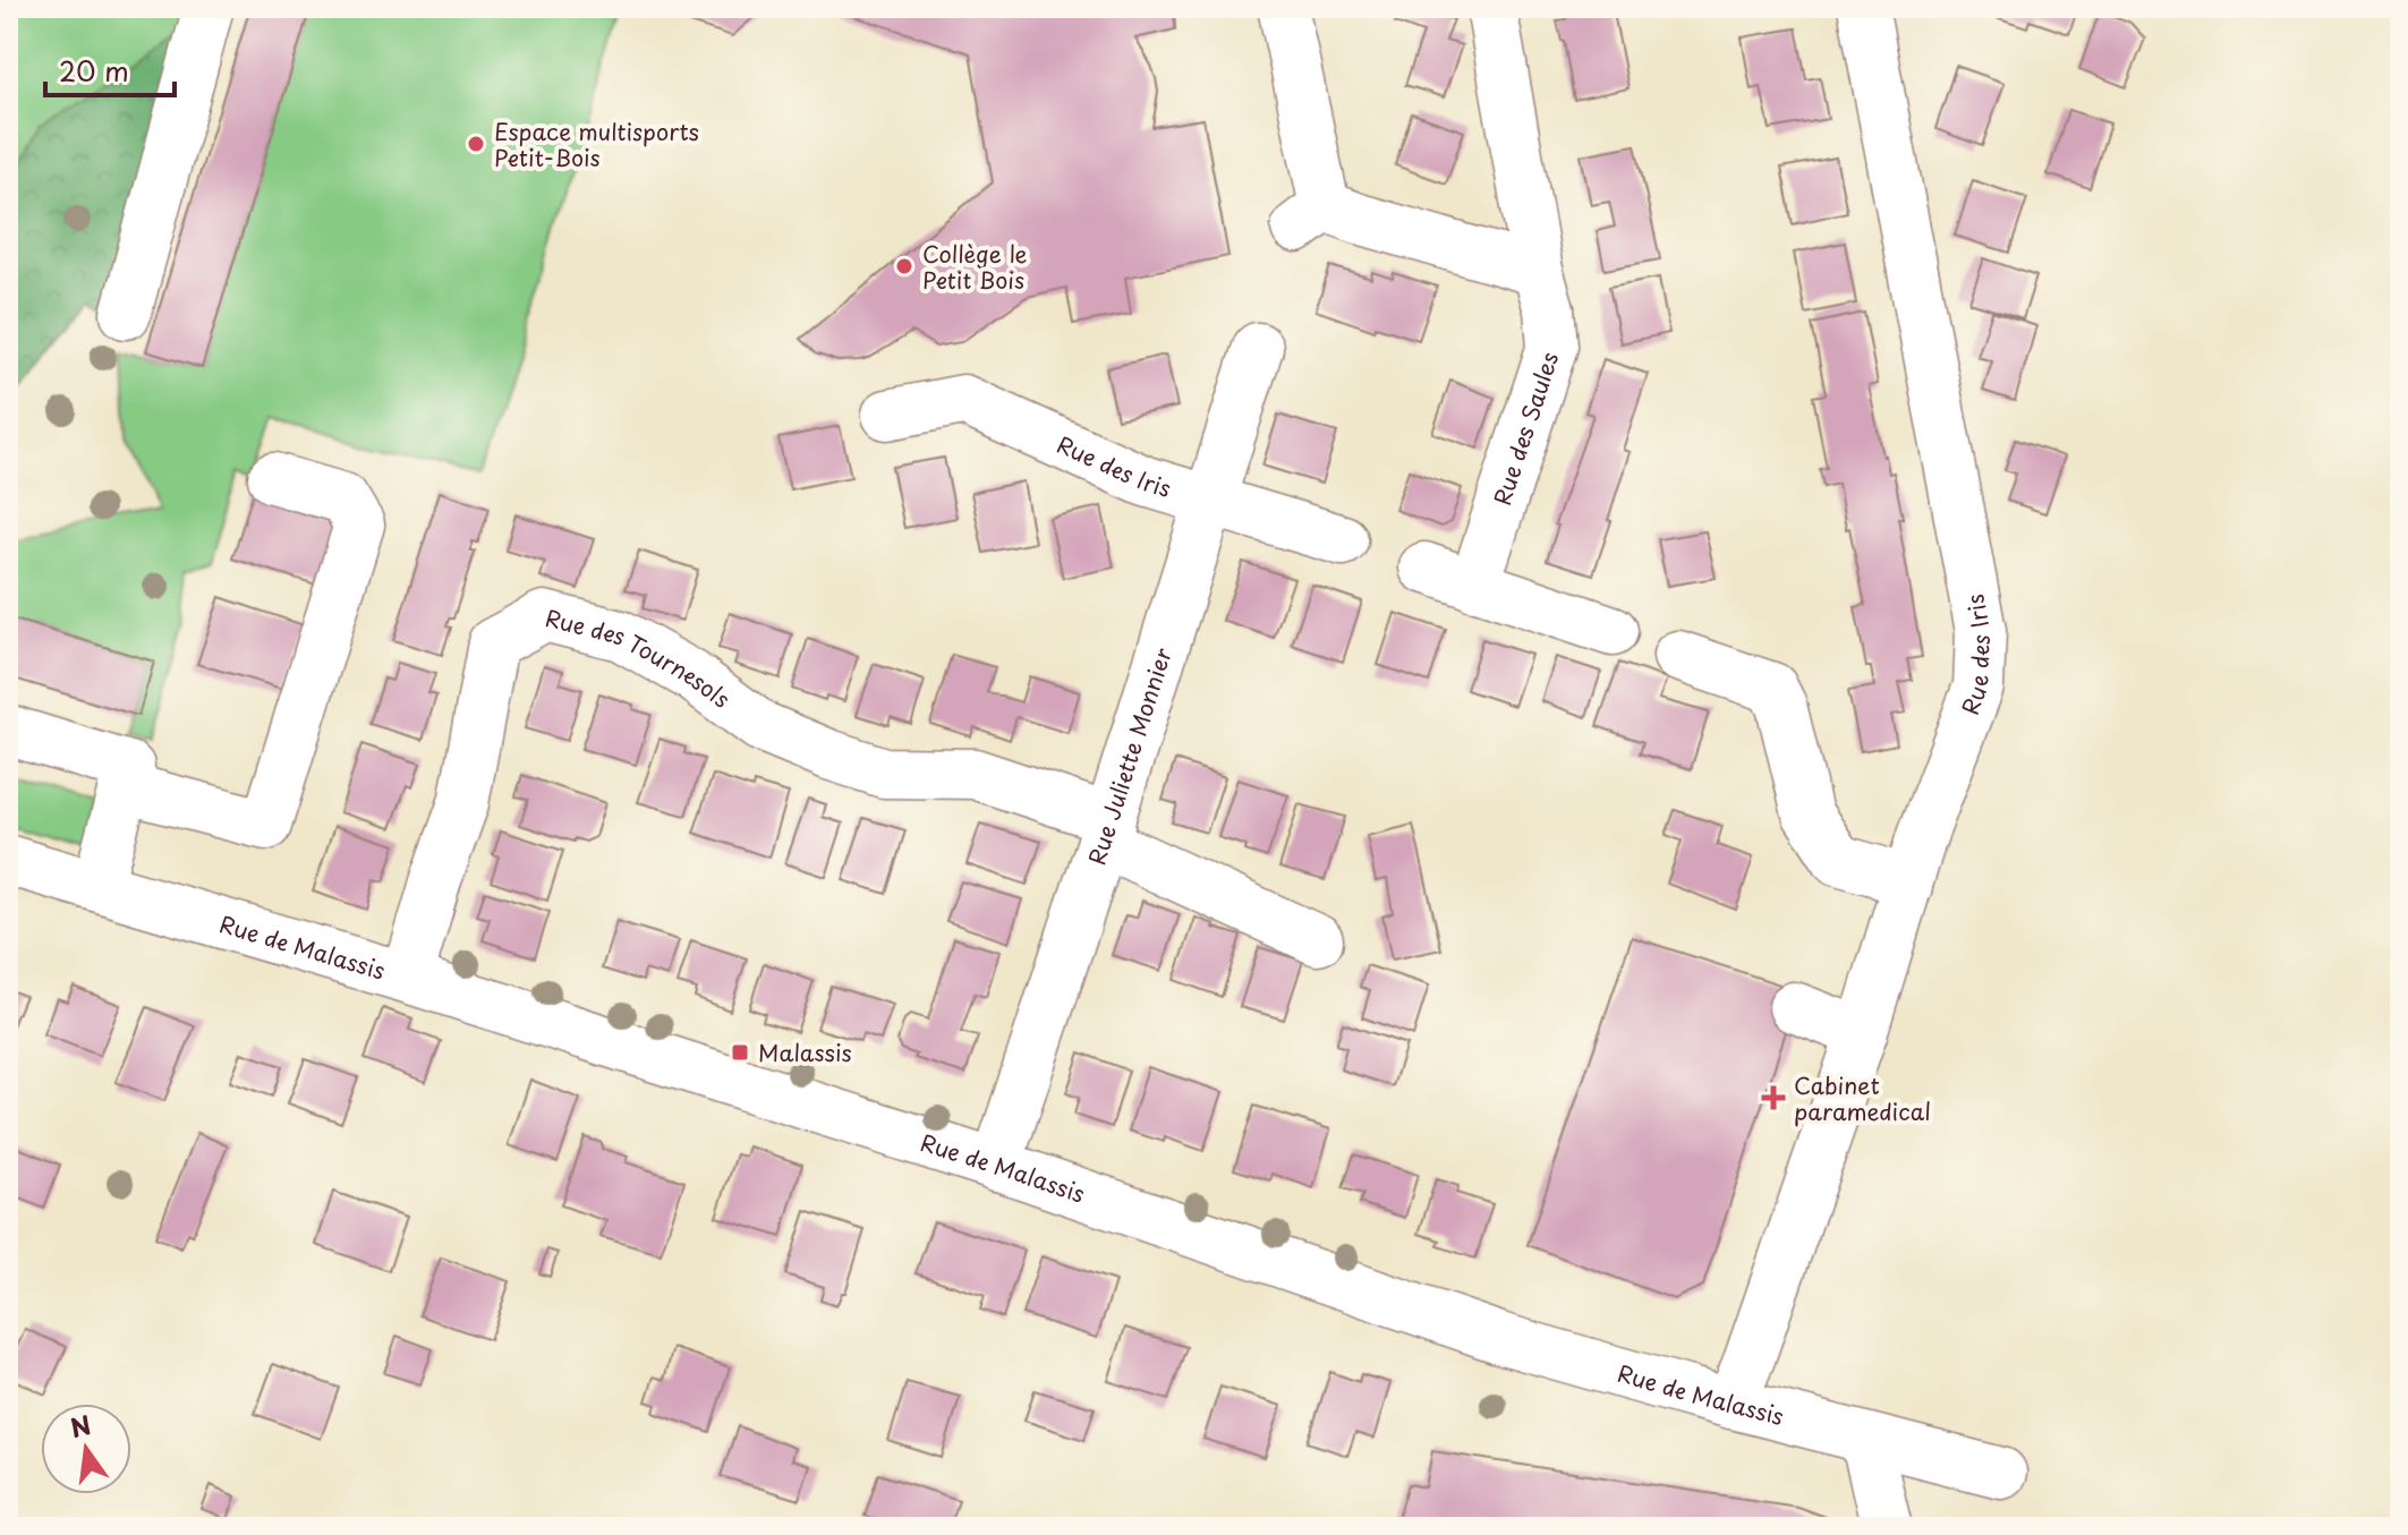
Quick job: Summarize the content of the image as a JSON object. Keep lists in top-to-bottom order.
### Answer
{
  "streets": {
    "street": [
      "Rue des Saules",
      "Rue des Iris",
      "Rue des Tournesols",
      "Rue Juliette Monnier",
      "Rue de Malassis"
    ]
  },
  "crossings": [
    ["Rue des Iris", "Rue Juliette Monnier"],
    ["Rue des Iris", "Rue de Malassis"],
    ["Rue des Tournesols", "Rue Juliette Monnier"],
    ["Rue des Tournesols", "Rue de Malassis"],
    ["Rue Juliette Monnier", "Rue de Malassis"]
  ],
  "places": {
    "other": ["Espace multisports Petit-Bois", "Collège le Petit Bois"],
    "transit": ["Malassis"],
    "health": ["Cabinet paramedical"]
  },
  "scale_bar": "20 m",
  "north": "top"
}
